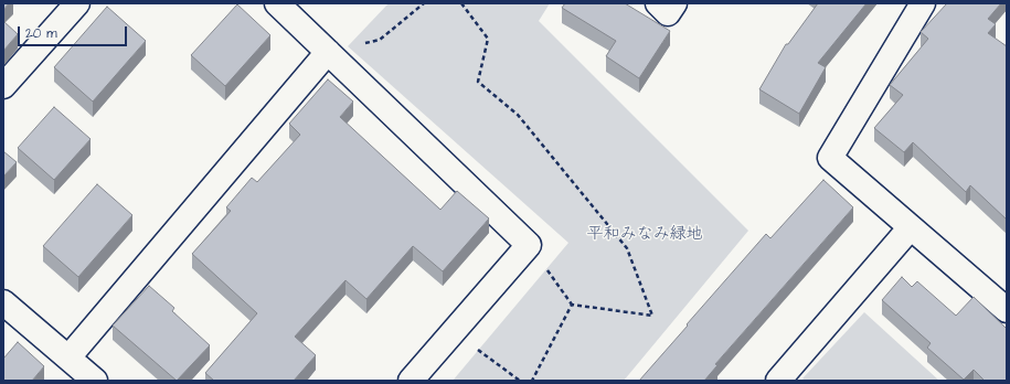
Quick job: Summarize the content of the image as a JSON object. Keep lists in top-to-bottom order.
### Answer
{
  "parks": ["平和みなみ緑地"],
  "scale_bar": "20 m"
}
